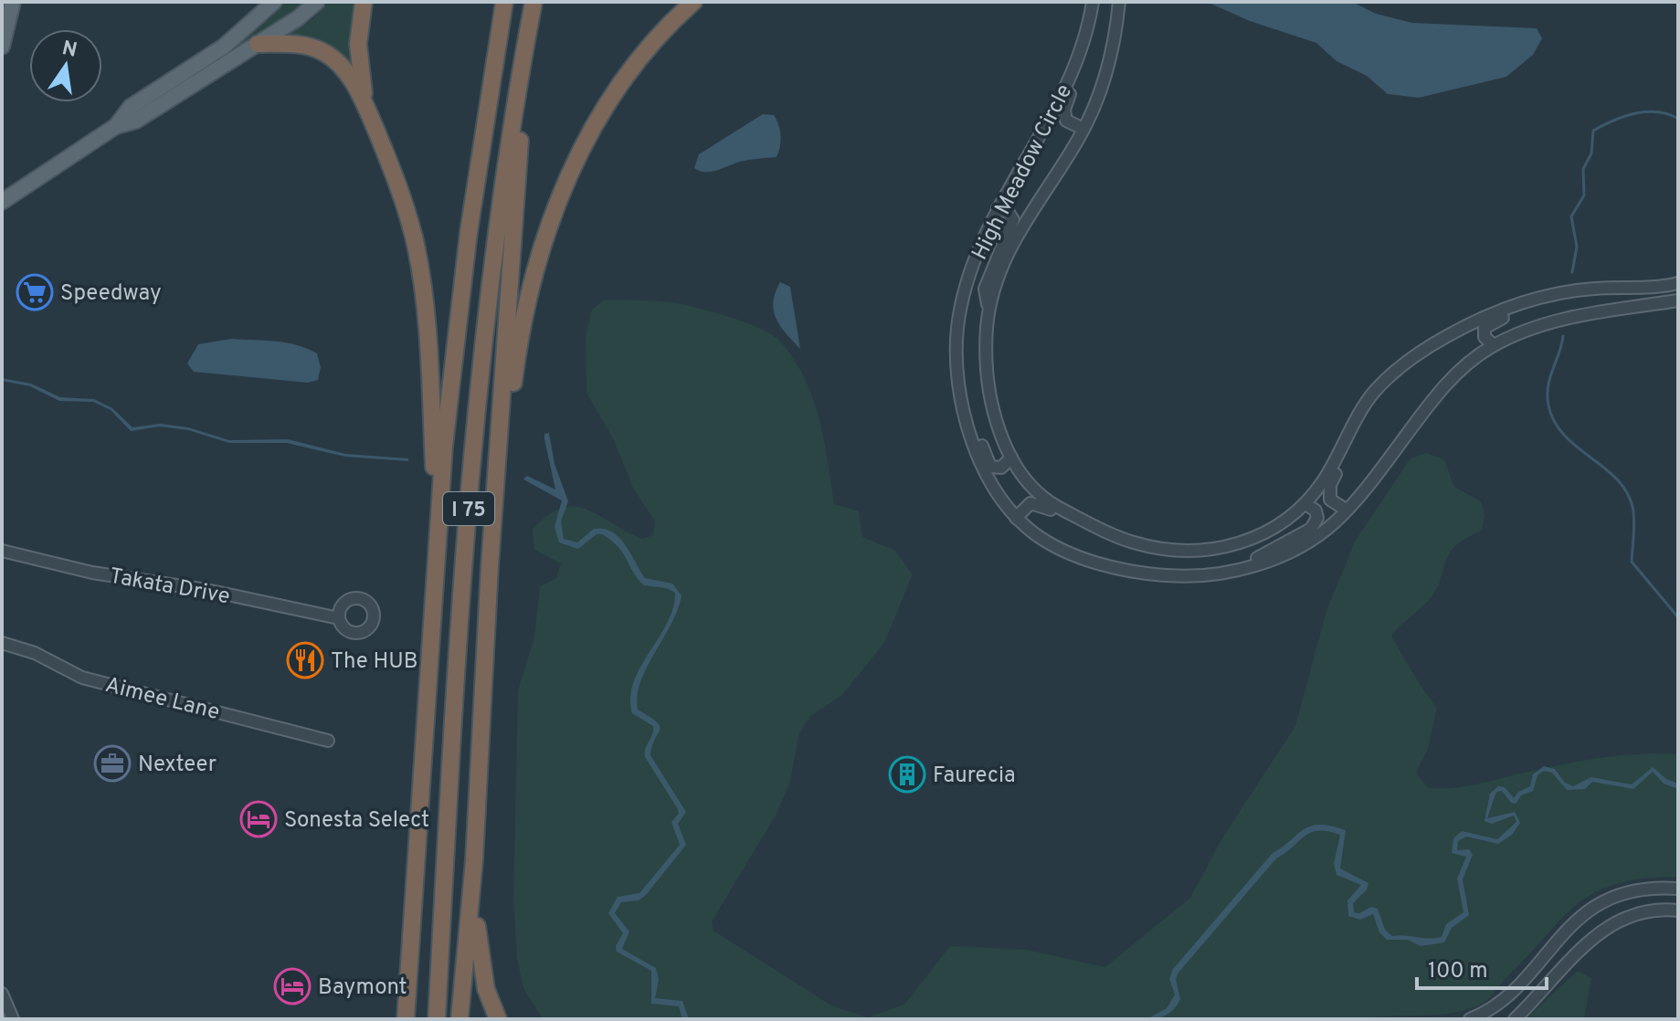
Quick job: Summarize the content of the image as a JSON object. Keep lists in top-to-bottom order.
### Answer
{
  "streets": {
    "highway": ["I 75"],
    "street": ["High Meadow Circle", "Takata Drive", "Aimee Lane"]
  },
  "places": {
    "supermarket": ["Speedway"],
    "restaurant": ["The HUB"],
    "office": ["Nexteer"],
    "building": ["Faurecia"],
    "hotel": ["Sonesta Select", "Baymont"]
  },
  "scale_bar": "100 m",
  "north": "top"
}
